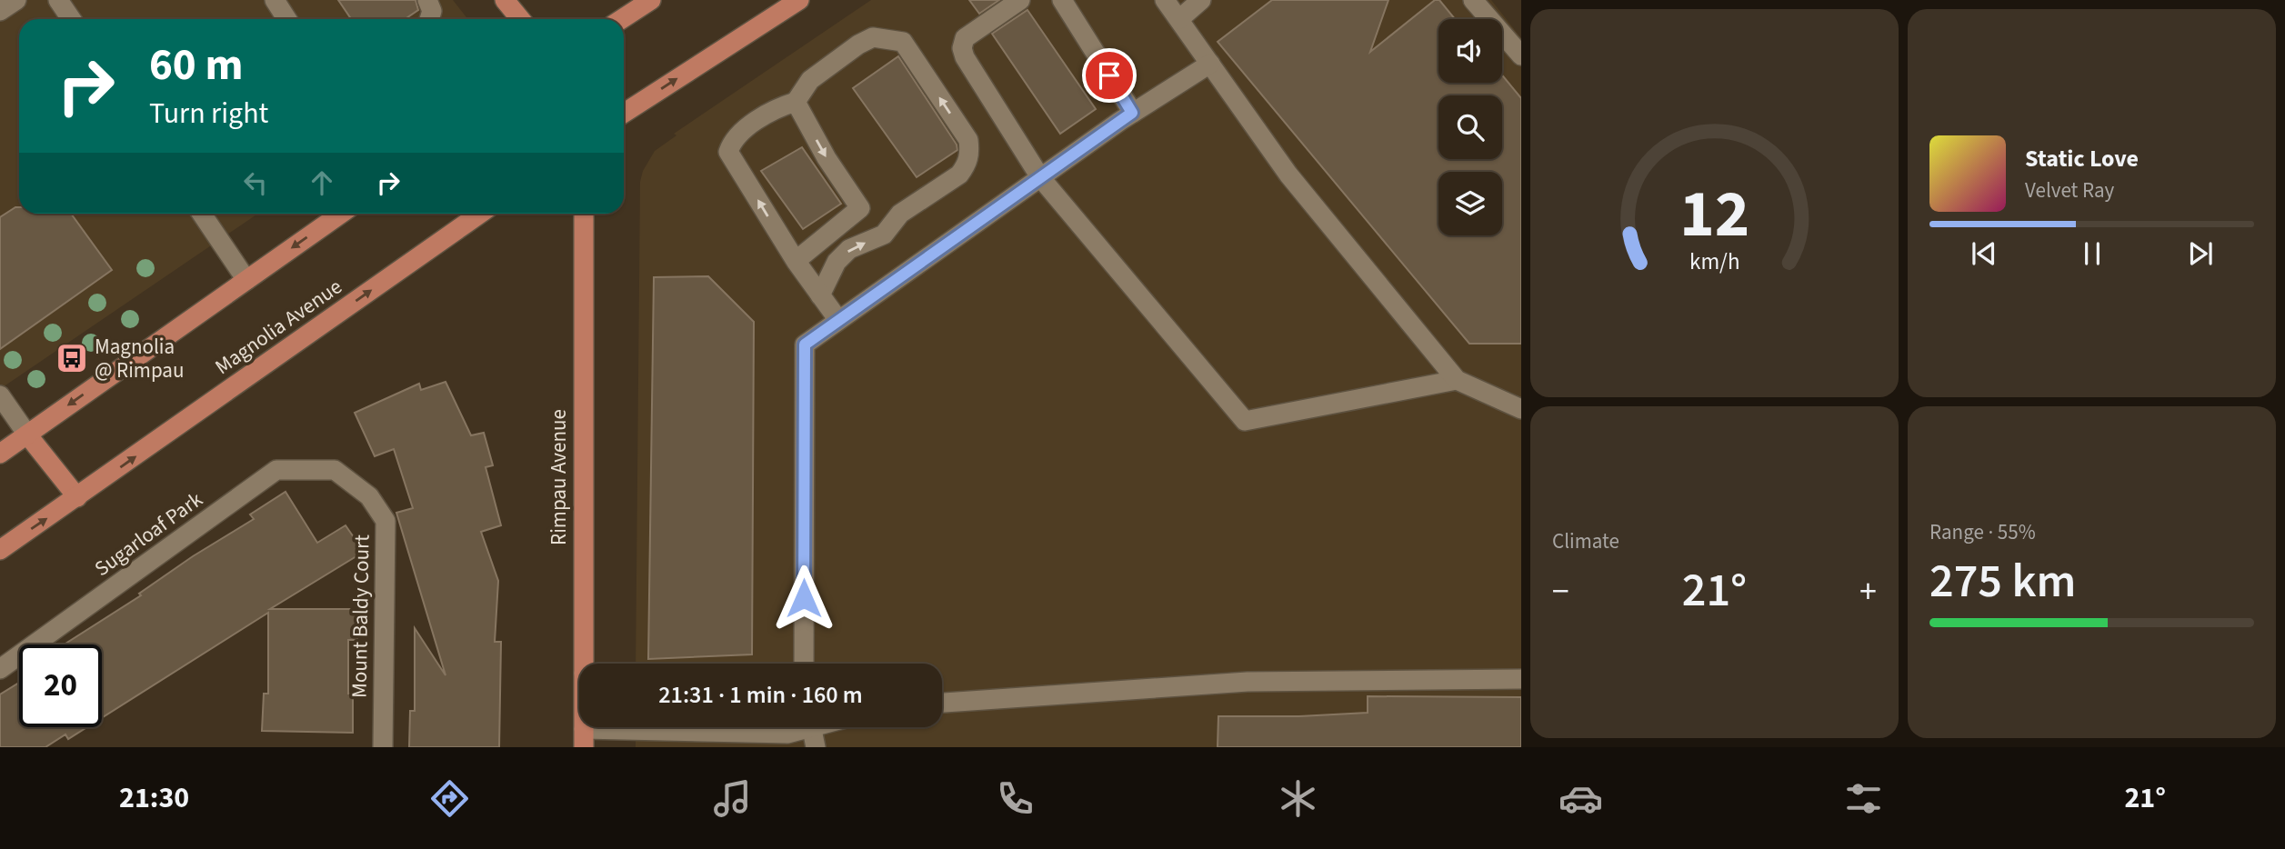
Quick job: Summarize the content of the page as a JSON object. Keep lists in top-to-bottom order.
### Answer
{
  "streets": {
    "main road": ["Magnolia Avenue", "Rimpau Avenue"],
    "street": ["Sugarloaf Park", "Mount Baldy Court"]
  },
  "crossings": [
    ["Sugarloaf Park", "Mount Baldy Court"]
  ],
  "places": {
    "bus stop": ["Magnolia @ Rimpau"]
  },
  "page": {
    "turn": ["60 m", "Turn right"],
    "song": ["Static Love", "Velvet Ray"],
    "tile": [
      "Climate",
      ["Range · 55%", "275 km"]
    ],
    "heat": ["−", "21°", "+"],
    "limit": "20",
    "trip": "21:31 · 1 min · 160 m",
    "tabs": ["21:30", "21°"],
    "gauge": ["12", "km/h"]
  }
}
